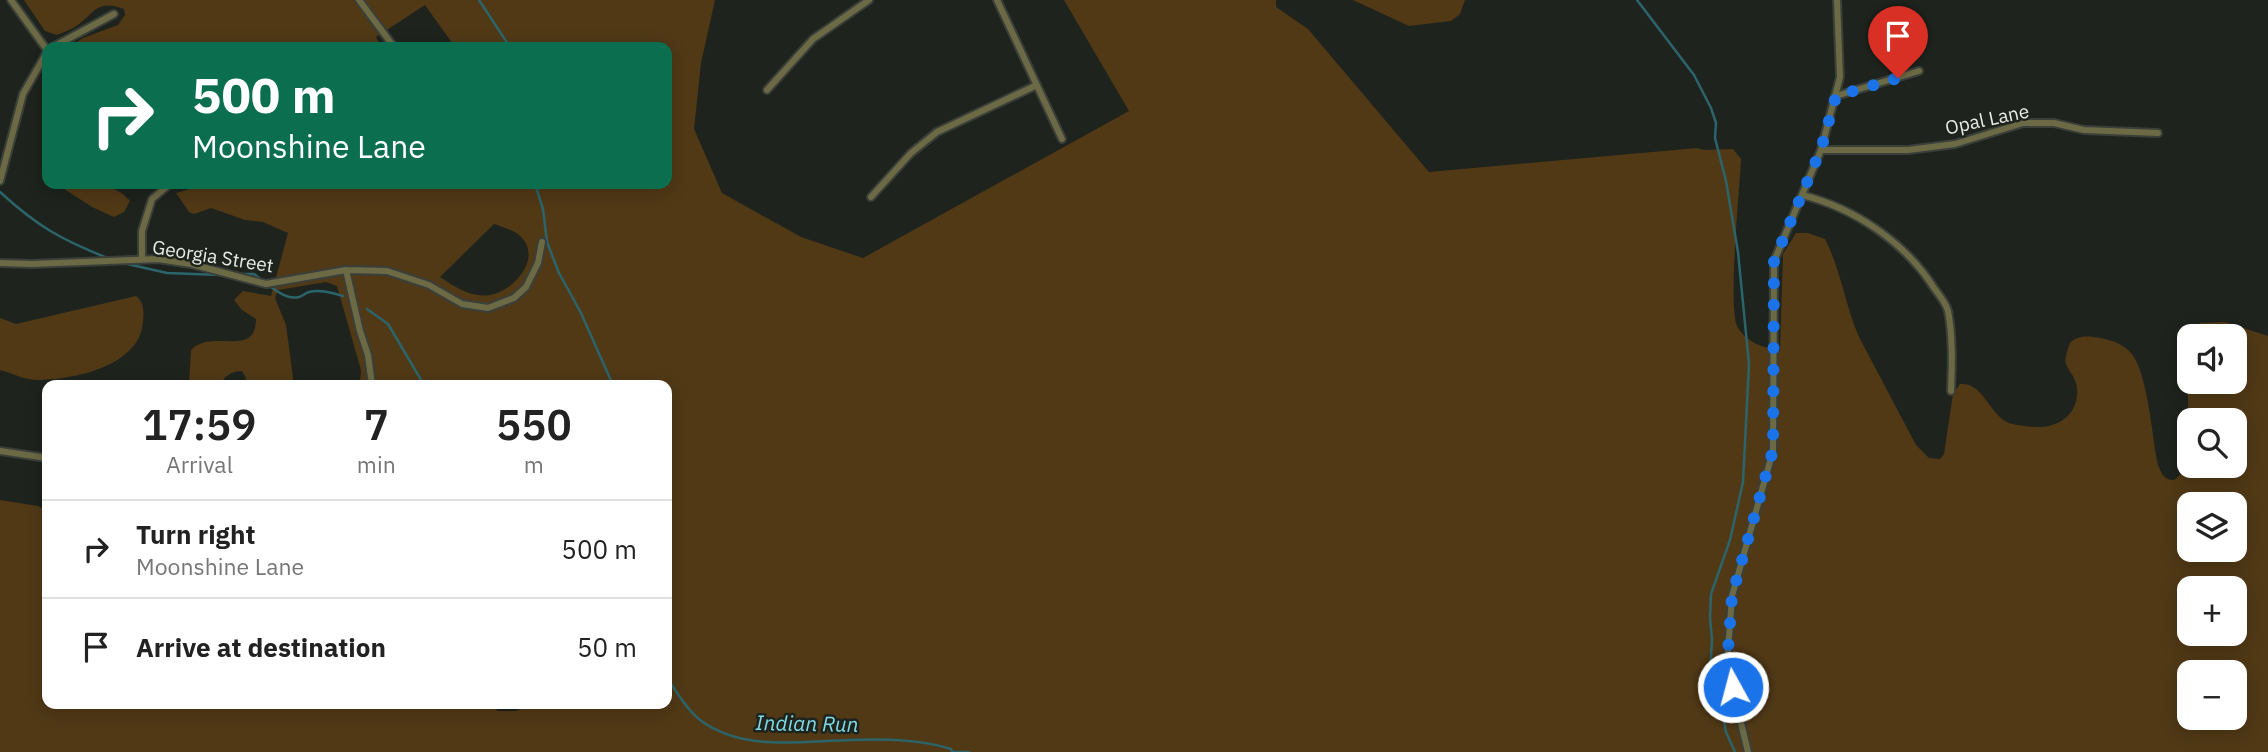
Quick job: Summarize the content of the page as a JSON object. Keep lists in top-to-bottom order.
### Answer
{
  "streets": {
    "street": ["Opal Lane", "Georgia Street"]
  },
  "water": ["Indian Run"],
  "page": {
    "turn": ["500 m", "Moonshine Lane"],
    "map_buttons": ["+", "−"],
    "eta": [
      "17:59",
      "Arrival",
      "7",
      "min",
      "550",
      "m"
    ],
    "list": [
      {
        "name": "Turn right",
        "note": "Moonshine Lane",
        "value": "500 m"
      },
      {
        "name": "Arrive at destination",
        "value": "50 m"
      }
    ]
  }
}
